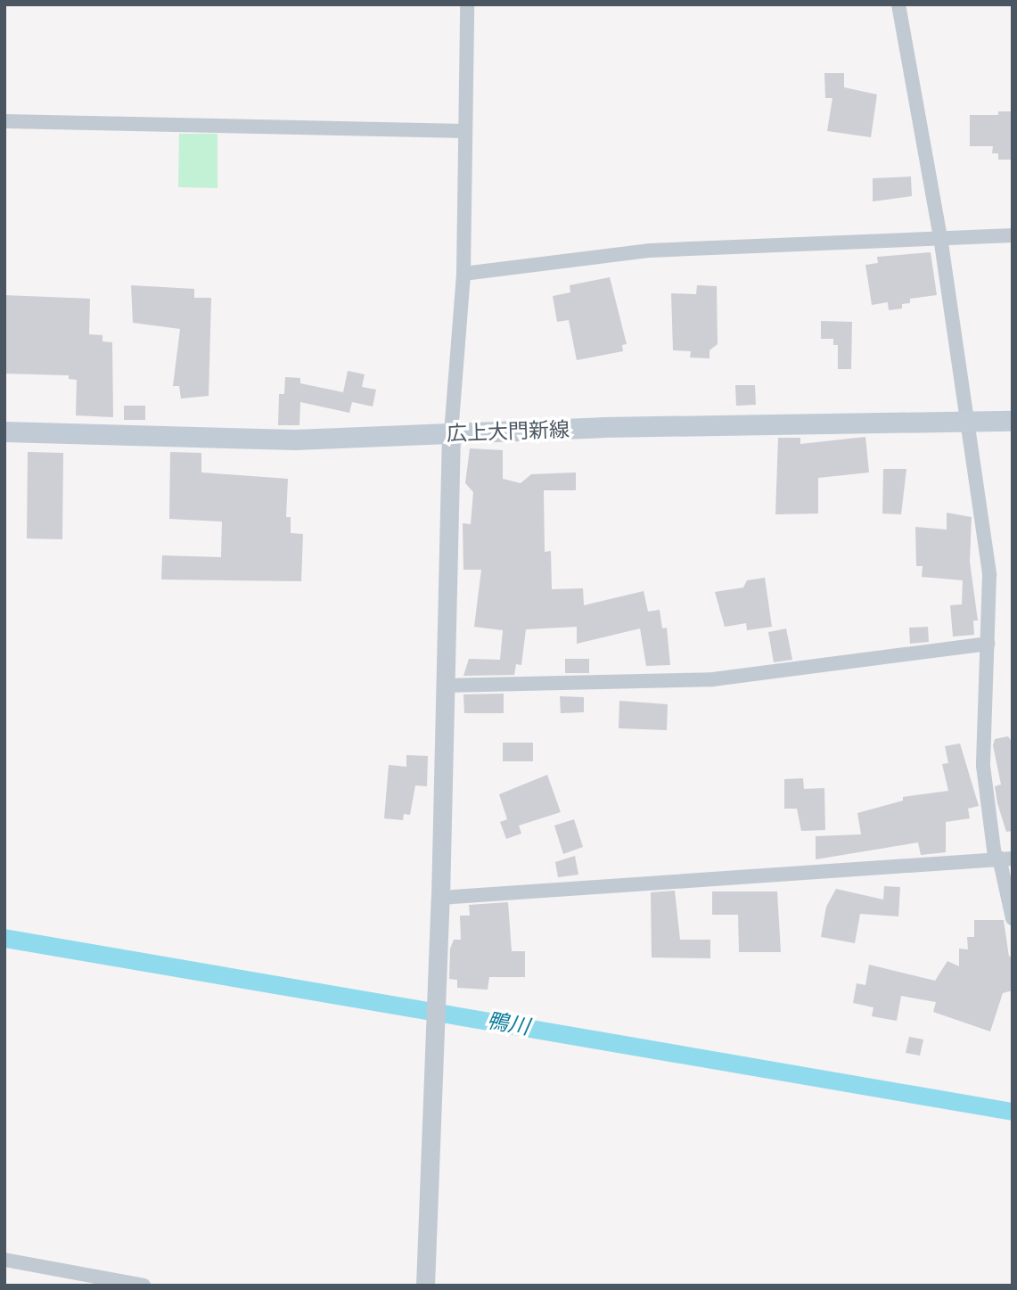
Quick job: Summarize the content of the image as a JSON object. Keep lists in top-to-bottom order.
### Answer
{
  "streets": {
    "main road": ["広上大門新線"]
  },
  "water": ["鴨川"]
}
